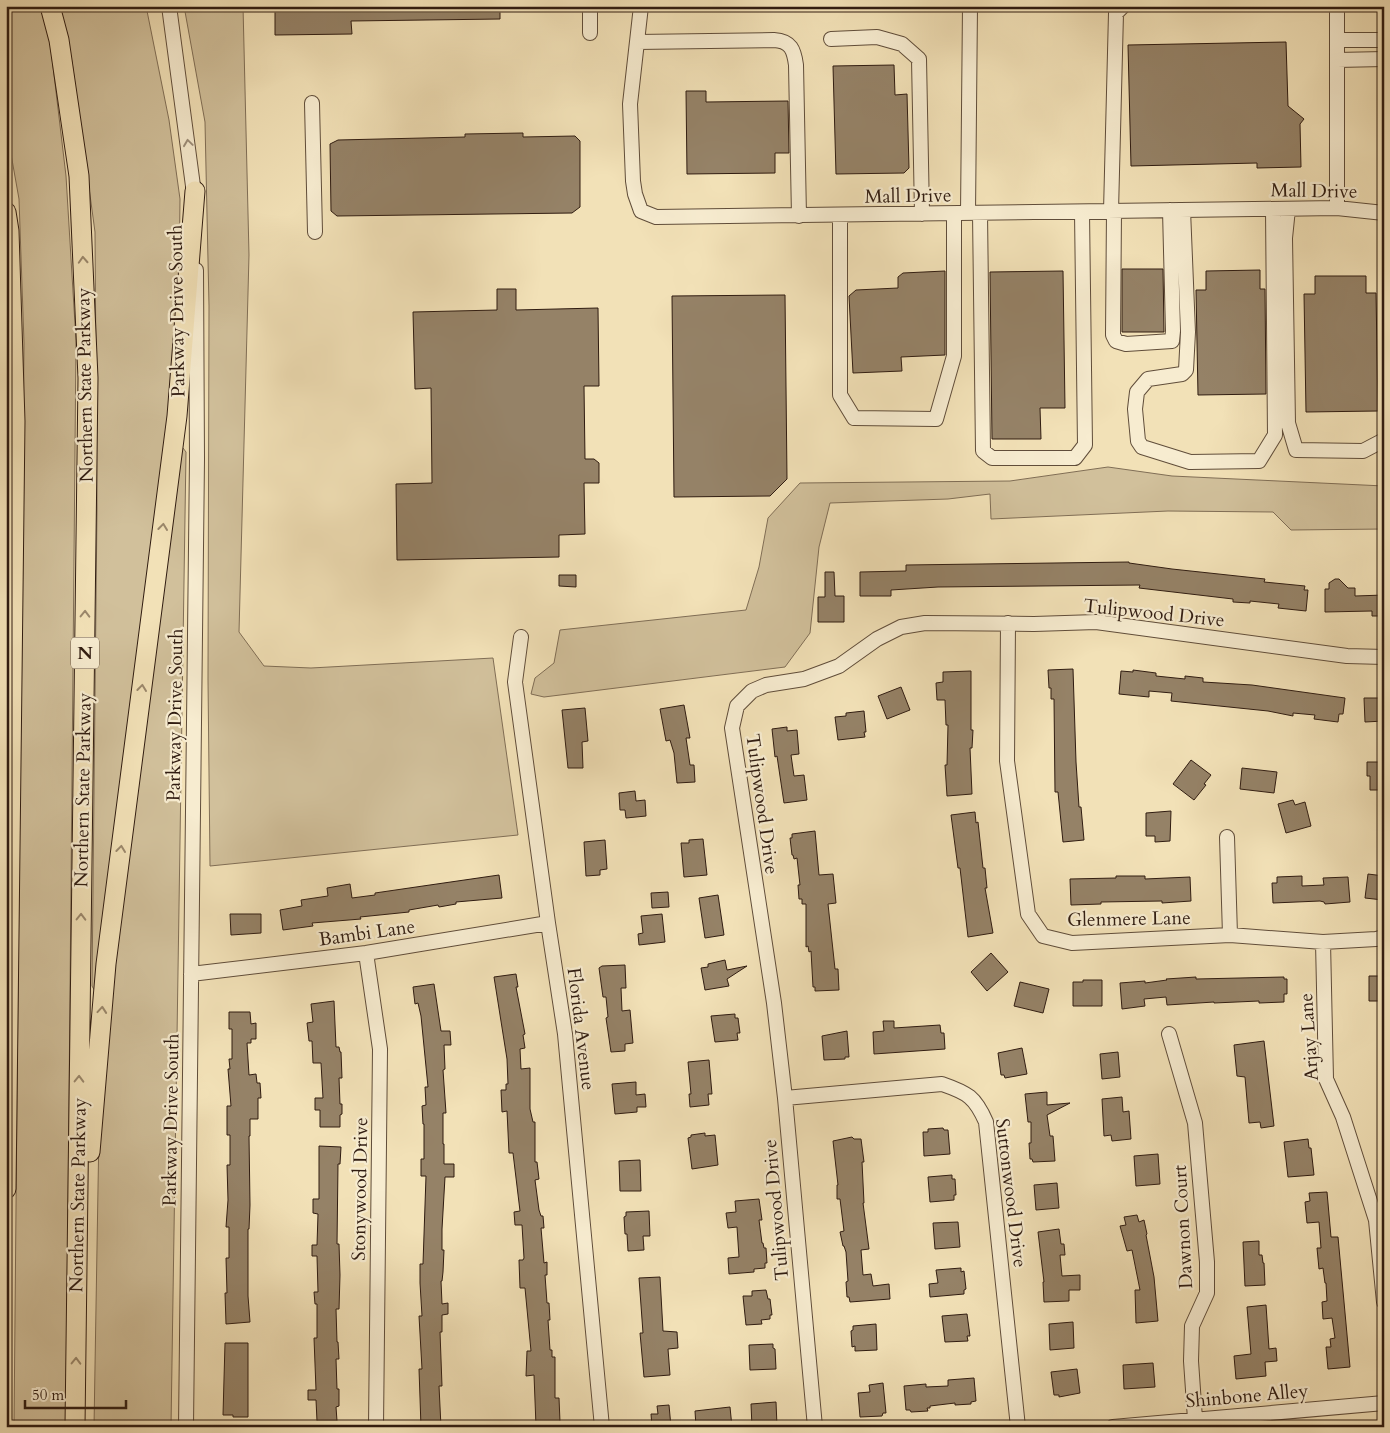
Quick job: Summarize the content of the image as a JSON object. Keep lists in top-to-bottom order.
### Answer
{
  "streets": {
    "highway": ["Northern State Parkway", "N"],
    "street": [
      "Mall Drive",
      "Parkway Drive South",
      "Tulipwood Drive",
      "Glenmere Lane",
      "Bambi Lane",
      "Florida Avenue",
      "Arjay Lane",
      "Stonywood Drive",
      "Suttonwood Drive",
      "Dawnon Court",
      "Shinbone Alley"
    ]
  },
  "crossings": [
    ["Parkway Drive South", "Bambi Lane"],
    ["Tulipwood Drive", "Glenmere Lane"],
    ["Tulipwood Drive", "Suttonwood Drive"],
    ["Glenmere Lane", "Arjay Lane"],
    ["Bambi Lane", "Florida Avenue"],
    ["Bambi Lane", "Stonywood Drive"],
    ["Dawnon Court", "Shinbone Alley"]
  ],
  "scale_bar": "50 m"
}
